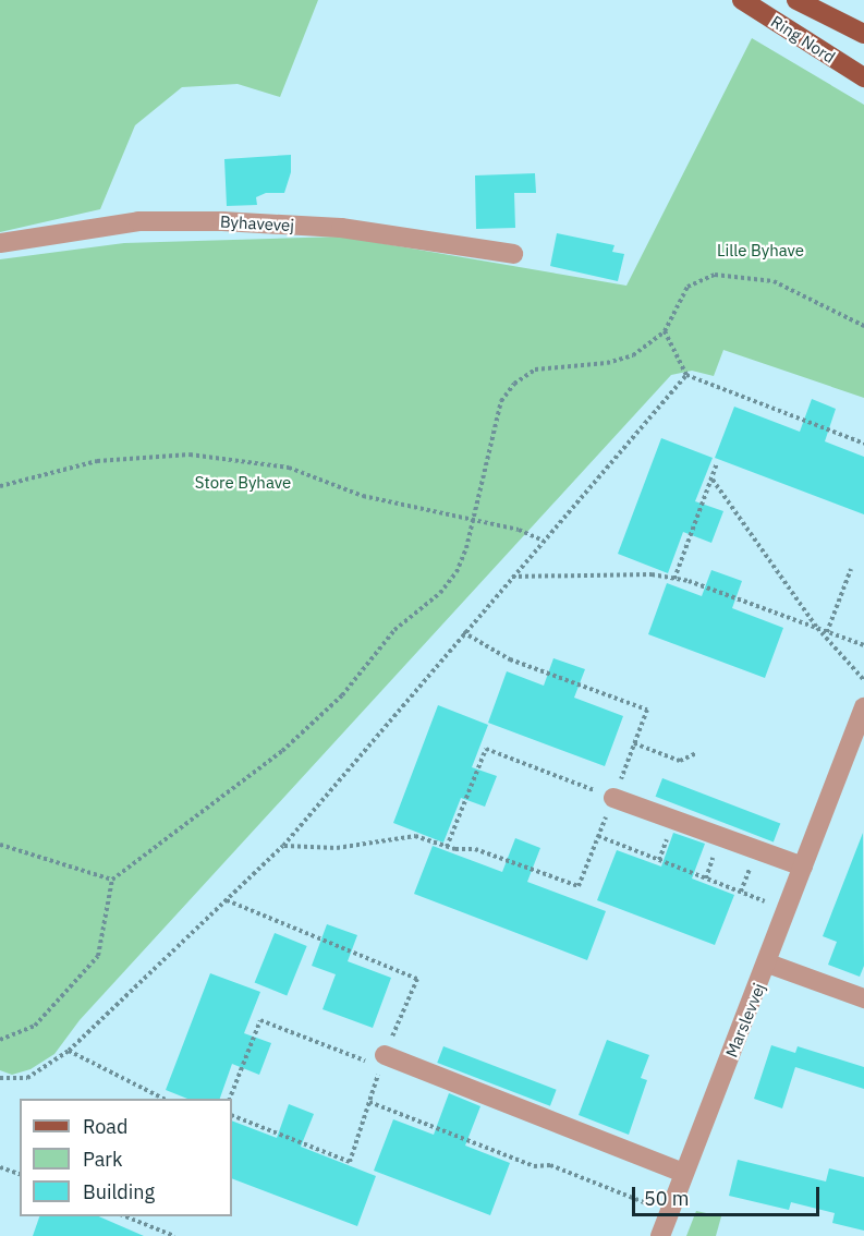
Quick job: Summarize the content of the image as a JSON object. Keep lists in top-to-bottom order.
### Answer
{
  "streets": {
    "main road": ["Ring Nord"],
    "street": ["Byhavevej", "Marslevvej"]
  },
  "parks": ["Lille Byhave", "Store Byhave"],
  "legend": ["Road", "Park", "Building"],
  "scale_bar": "50 m"
}
